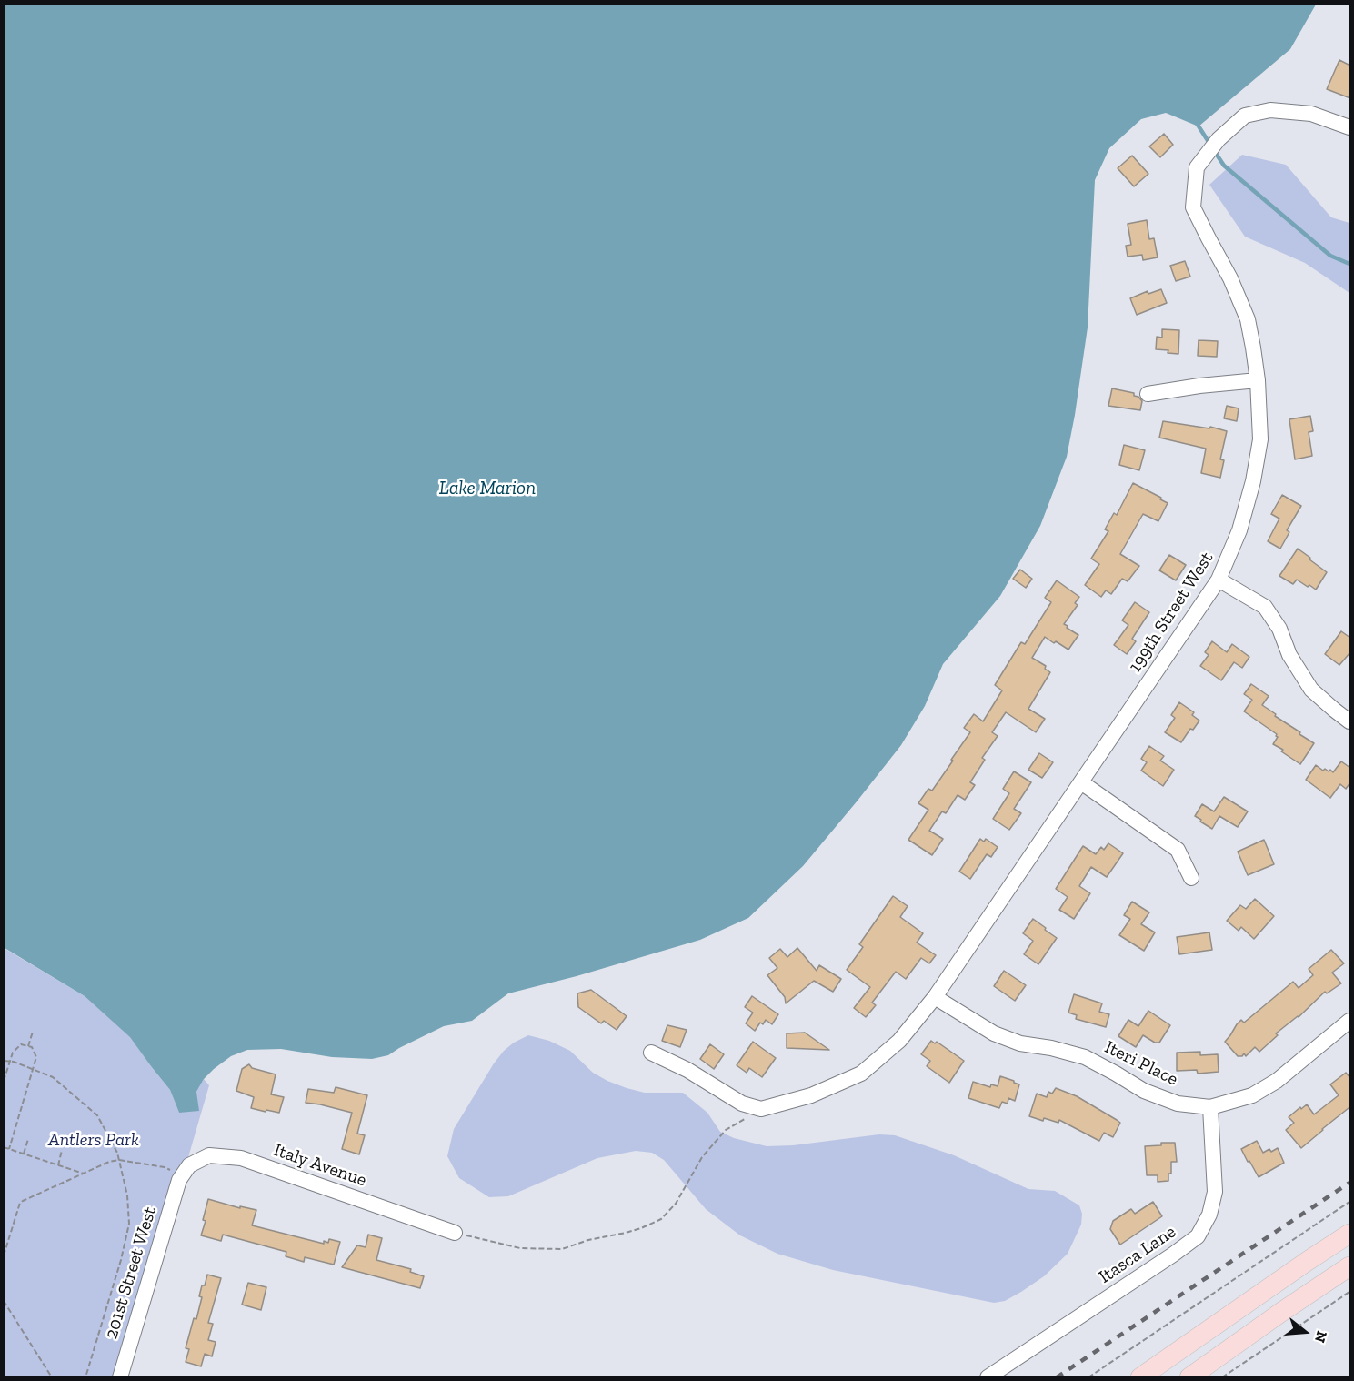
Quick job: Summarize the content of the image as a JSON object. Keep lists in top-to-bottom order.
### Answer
{
  "streets": {
    "street": [
      "199th Street West",
      "Iteri Place",
      "Italy Avenue",
      "Itasca Lane",
      "201st Street West"
    ]
  },
  "crossings": [
    ["199th Street West", "Iteri Place"],
    ["Iteri Place", "Itasca Lane"],
    ["Italy Avenue", "201st Street West"]
  ],
  "water": ["Lake Marion"],
  "parks": ["Antlers Park"],
  "north": "right"
}
